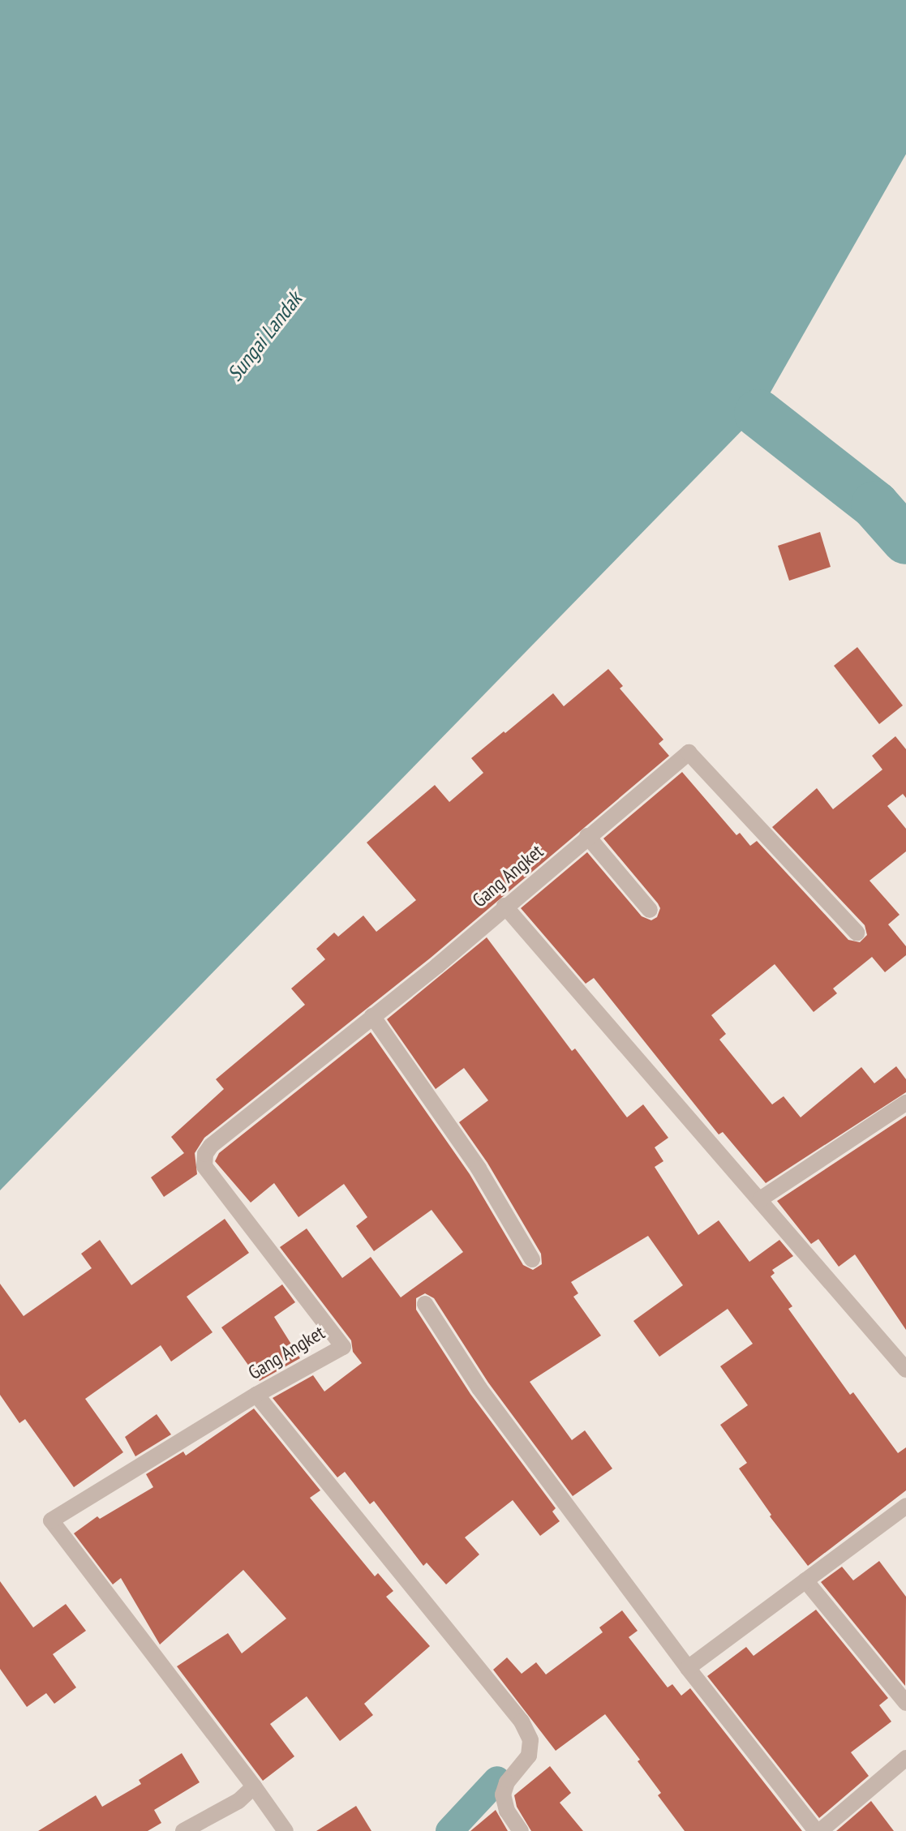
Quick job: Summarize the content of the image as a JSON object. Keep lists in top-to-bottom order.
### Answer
{
  "streets": {
    "street": ["Gang Angket"]
  },
  "water": ["Sungai Landak"]
}
